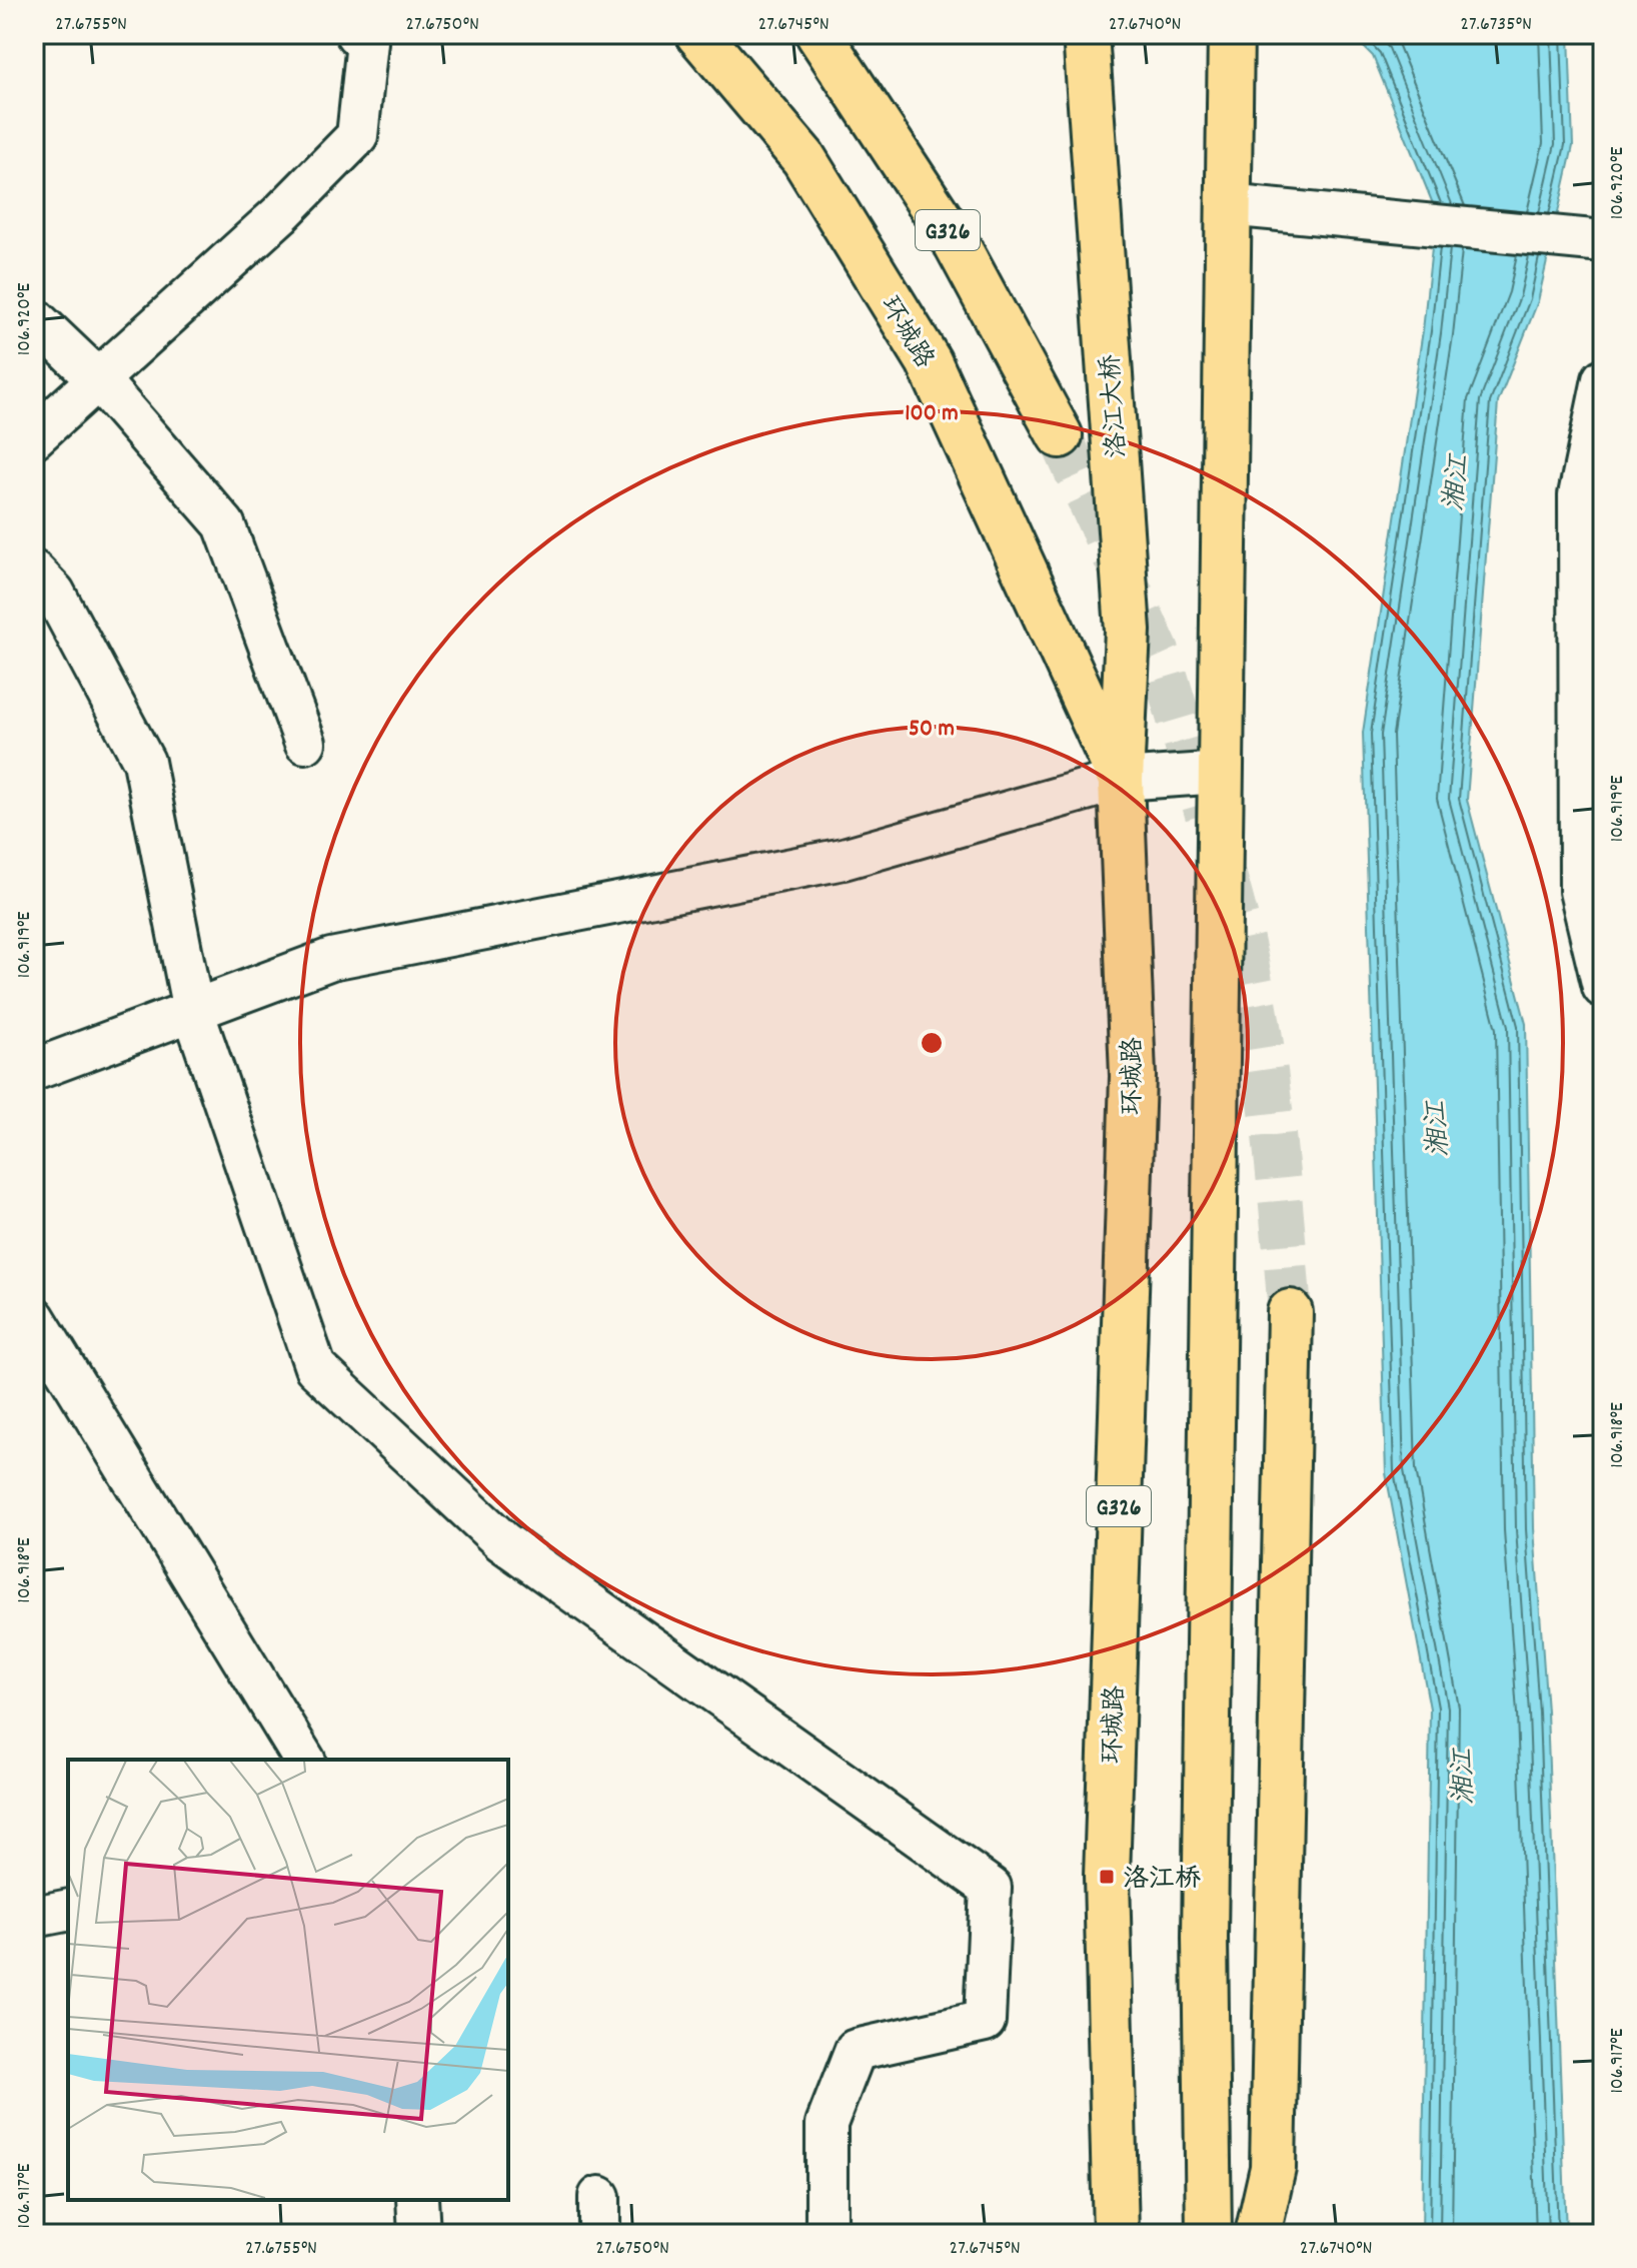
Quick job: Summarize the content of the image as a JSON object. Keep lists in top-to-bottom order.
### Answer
{
  "streets": {
    "main road": ["G326", "环城路", "洛江大桥"]
  },
  "crossings": [
    ["环城路", "洛江大桥"]
  ],
  "water": ["湘江"],
  "places": {
    "transit": ["洛江桥"]
  },
  "coordinates": [
    "27.6755°N",
    "27.6750°N",
    "27.6745°N",
    "27.6740°N",
    "27.6735°N",
    "106.920°E",
    "106.919°E",
    "106.918°E",
    "106.917°E"
  ],
  "rings": ["100 m", "50 m"]
}
